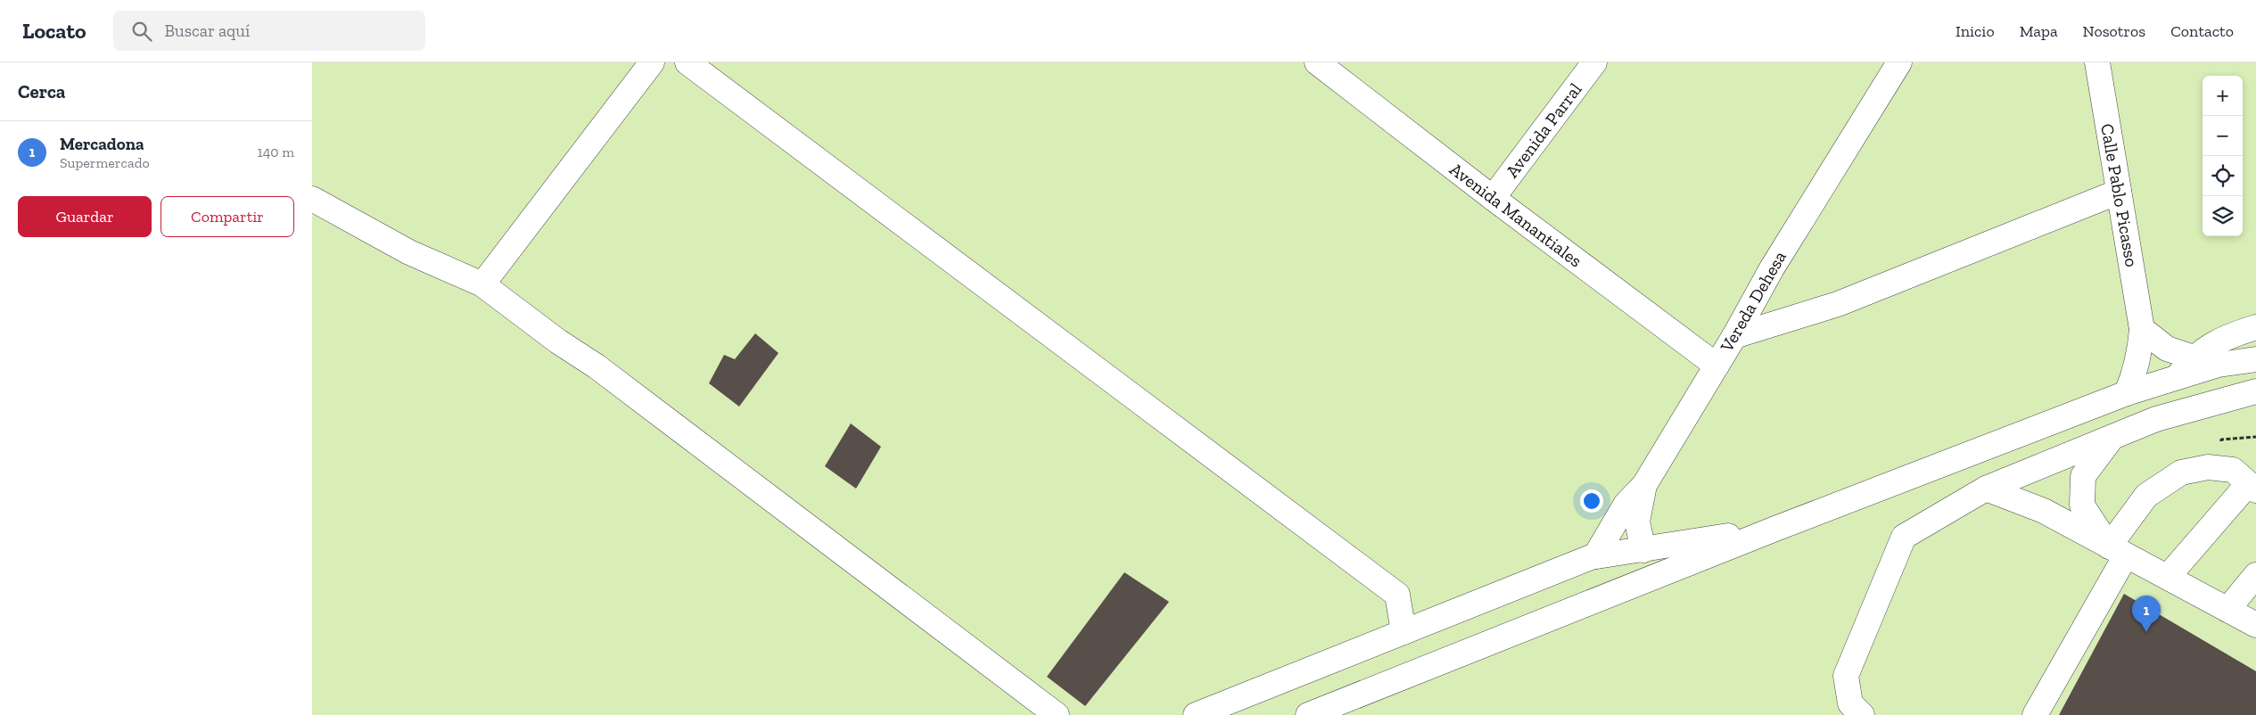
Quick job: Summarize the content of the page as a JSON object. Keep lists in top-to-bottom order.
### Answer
{
  "streets": {
    "street": [
      "Avenida Parral",
      "Calle Pablo Picasso",
      "Avenida Manantiales",
      "Vereda Dehesa"
    ]
  },
  "crossings": [
    ["Avenida Parral", "Avenida Manantiales"],
    ["Avenida Manantiales", "Vereda Dehesa"]
  ],
  "page": {
    "header": "Locato",
    "search": "Buscar aquí",
    "nav": [
      "Inicio",
      "Mapa",
      "Nosotros",
      "Contacto"
    ],
    "heading": "Cerca",
    "map_buttons": ["+", "−"],
    "list": [
      {
        "mark": "1",
        "name": "Mercadona",
        "note": "Supermercado",
        "value": "140 m"
      }
    ],
    "buttons": ["Guardar", "Compartir"],
    "pins": "1"
  }
}
